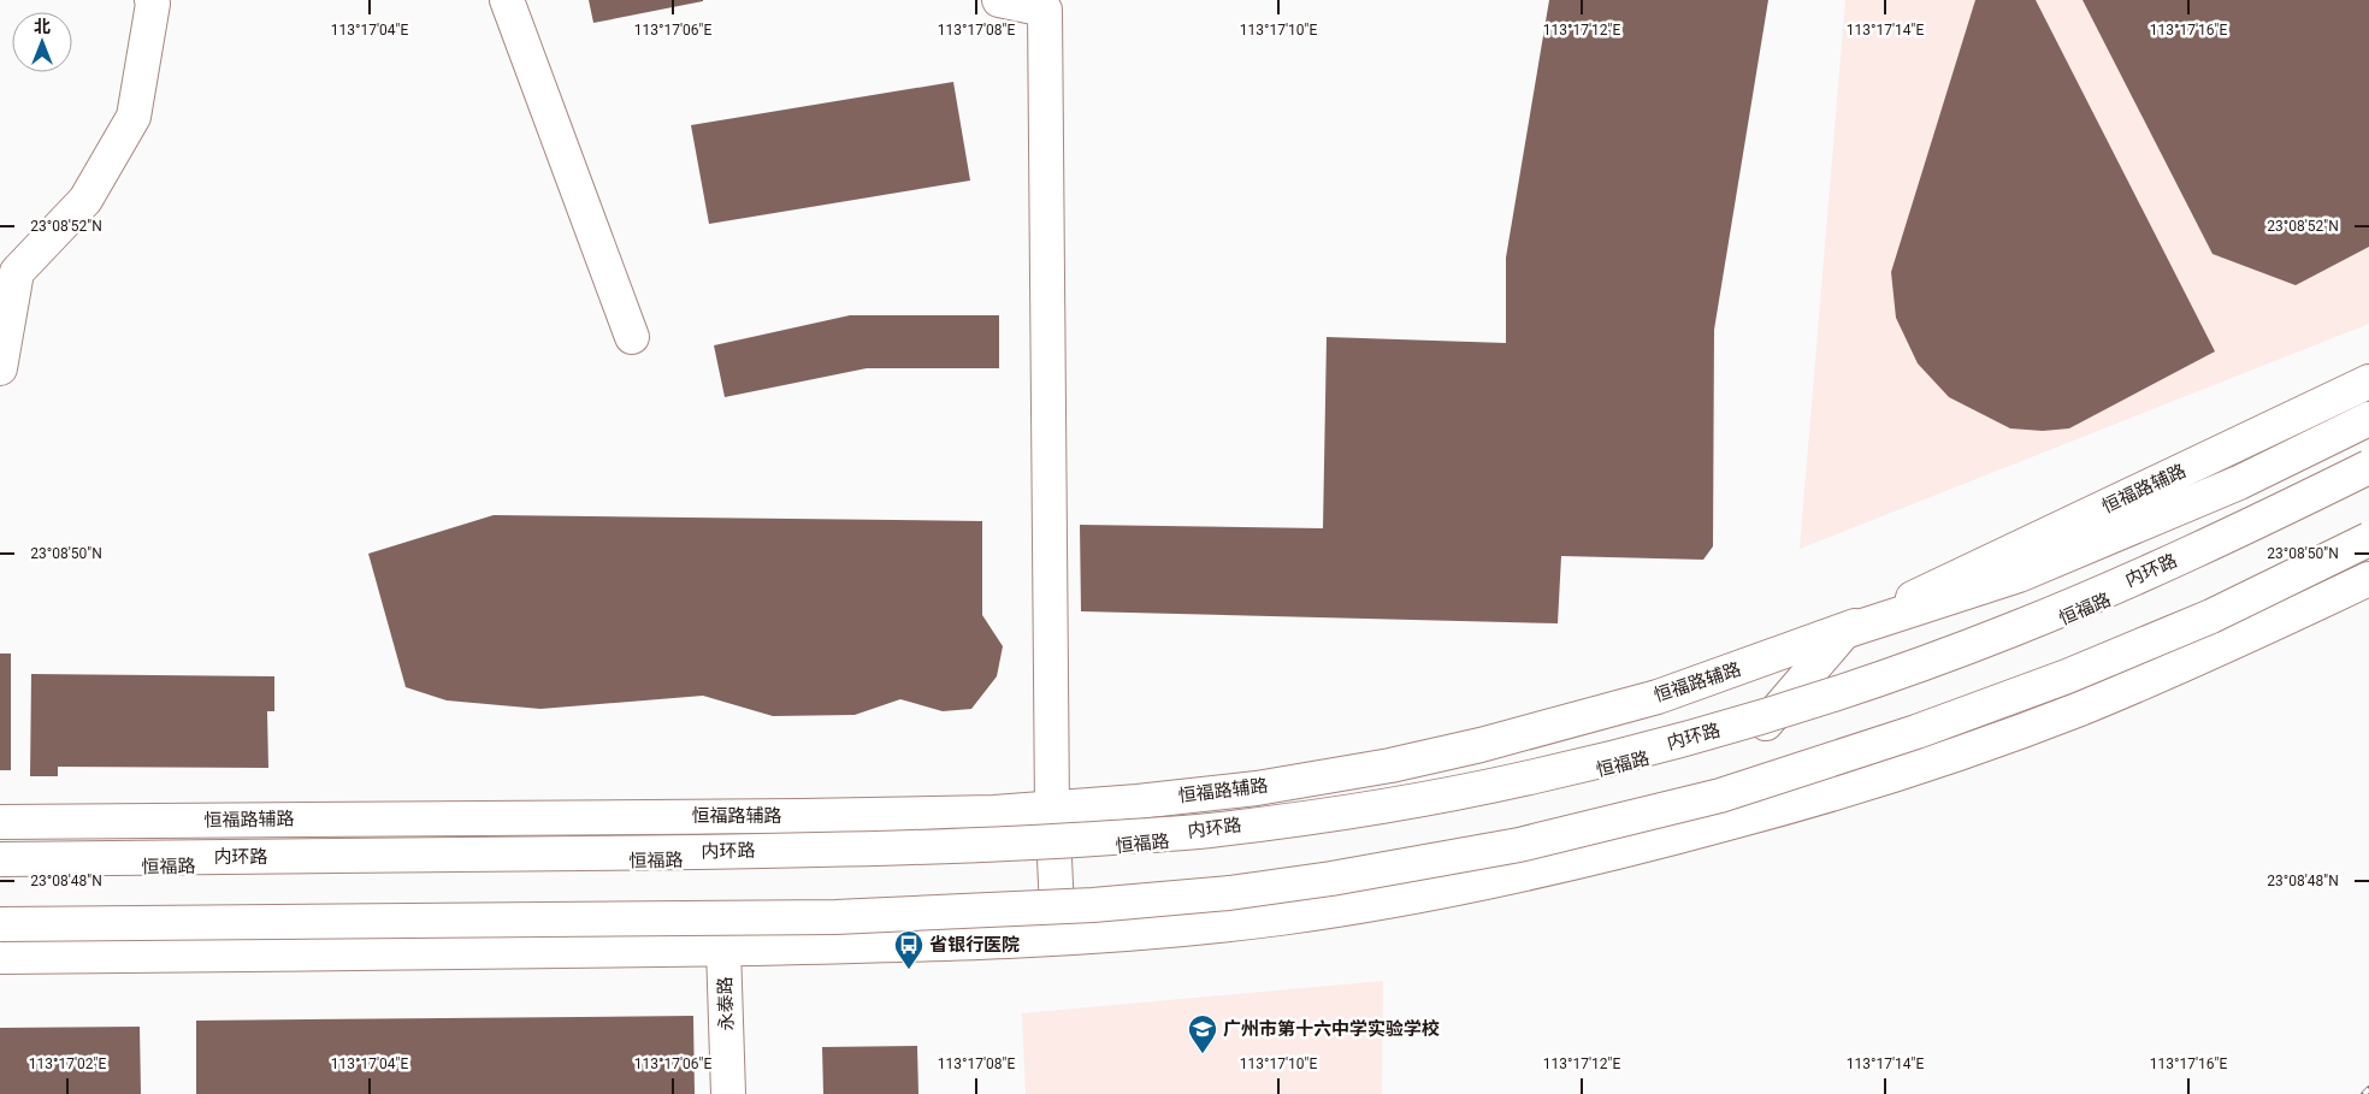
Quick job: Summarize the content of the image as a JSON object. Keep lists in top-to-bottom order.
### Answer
{
  "streets": {
    "main road": [
      "恒福路辅路",
      "内环路",
      "恒福路",
      "永泰路"
    ]
  },
  "places": {
    "bus stop": ["省银行医院"],
    "school or university": ["广州市第十六中学实验学校"]
  },
  "north": "top",
  "coordinates": [
    "113°17'04\"E",
    "113°17'06\"E",
    "113°17'08\"E",
    "113°17'10\"E",
    "113°17'12\"E",
    "113°17'14\"E",
    "113°17'16\"E",
    "23°08'52\"N",
    "23°08'50\"N",
    "23°08'48\"N",
    "113°17'02\"E"
  ]
}
